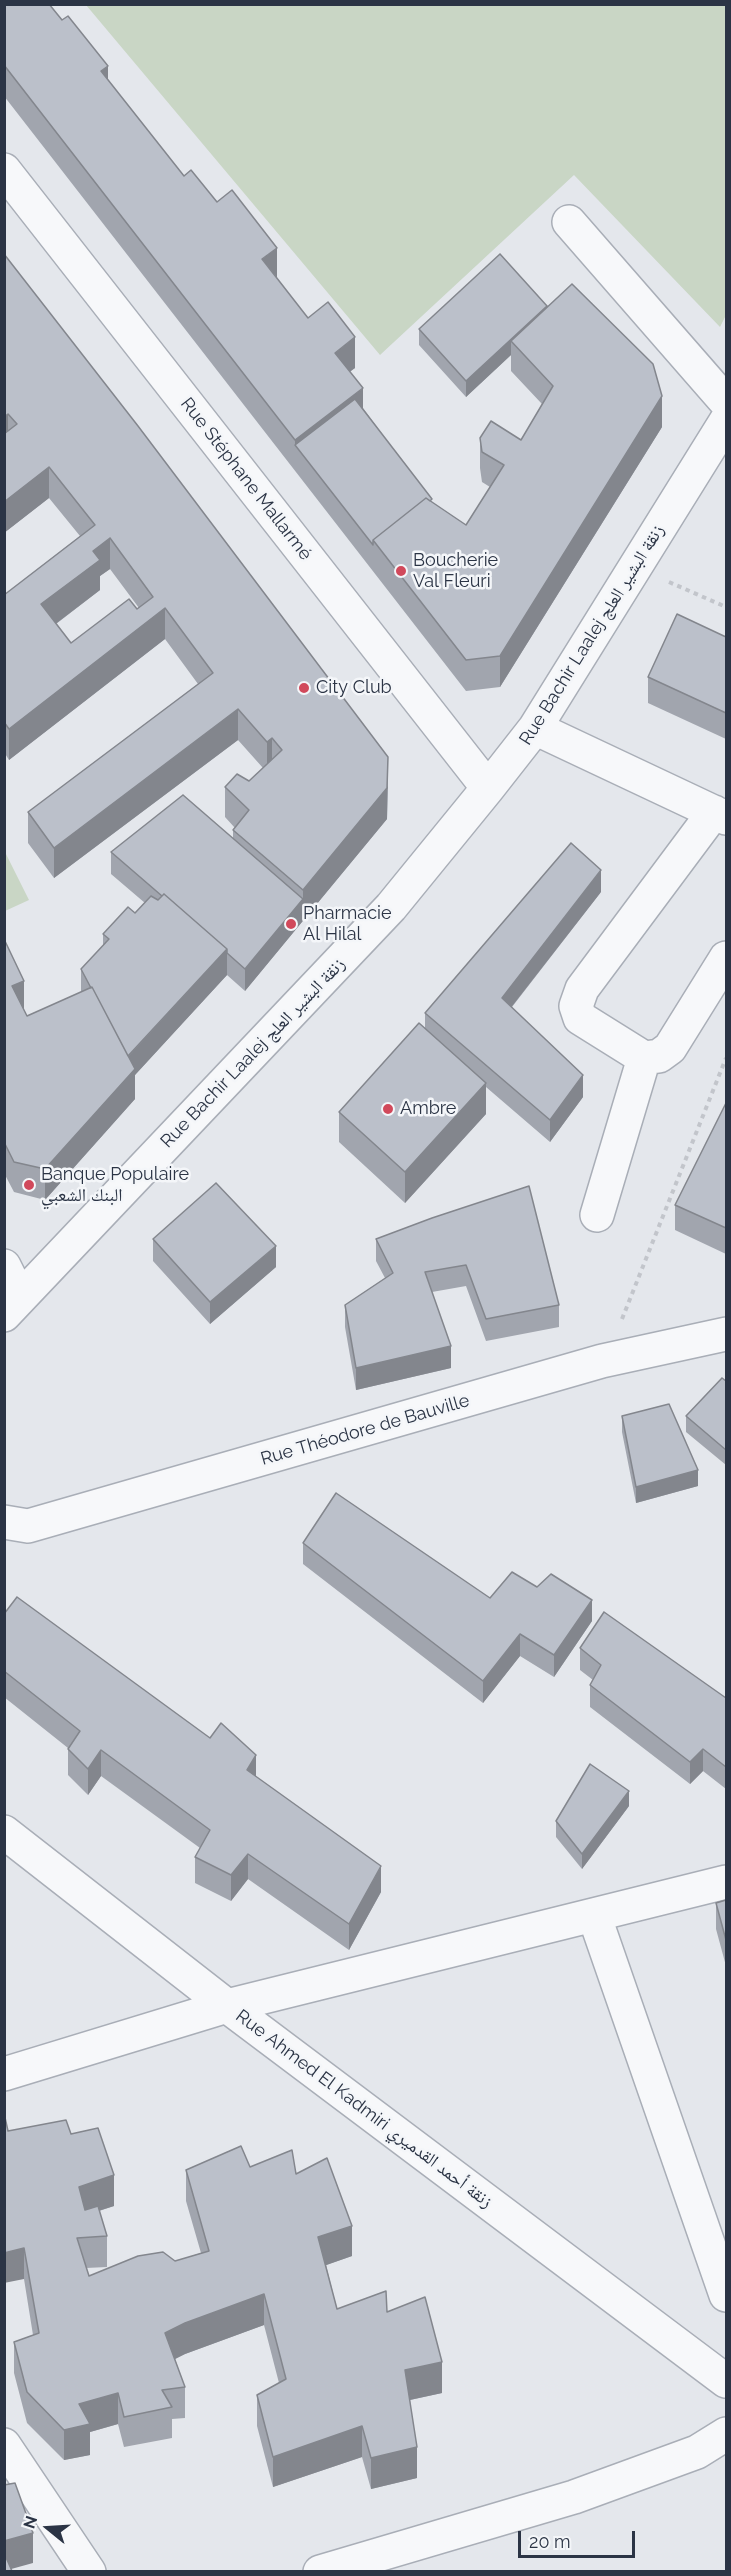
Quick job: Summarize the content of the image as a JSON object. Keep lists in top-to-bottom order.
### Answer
{
  "streets": {
    "street": [
      "Rue Stéphane Mallarmé",
      "Rue Bachir Laalej زنقة البشير العلج",
      "Rue Théodore de Bauville",
      "Rue Ahmed El Kadmiri زنقة أحمد القدميري"
    ]
  },
  "crossings": [
    ["Rue Stéphane Mallarmé", "Rue Bachir Laalej زنقة البشير العلج"]
  ],
  "places": [
    "Boucherie Val Fleuri",
    "City Club",
    "Pharmacie Al Hilal",
    "Ambre",
    "Banque Populaire البنك الشعبي"
  ],
  "scale_bar": "20 m",
  "north": "left"
}
